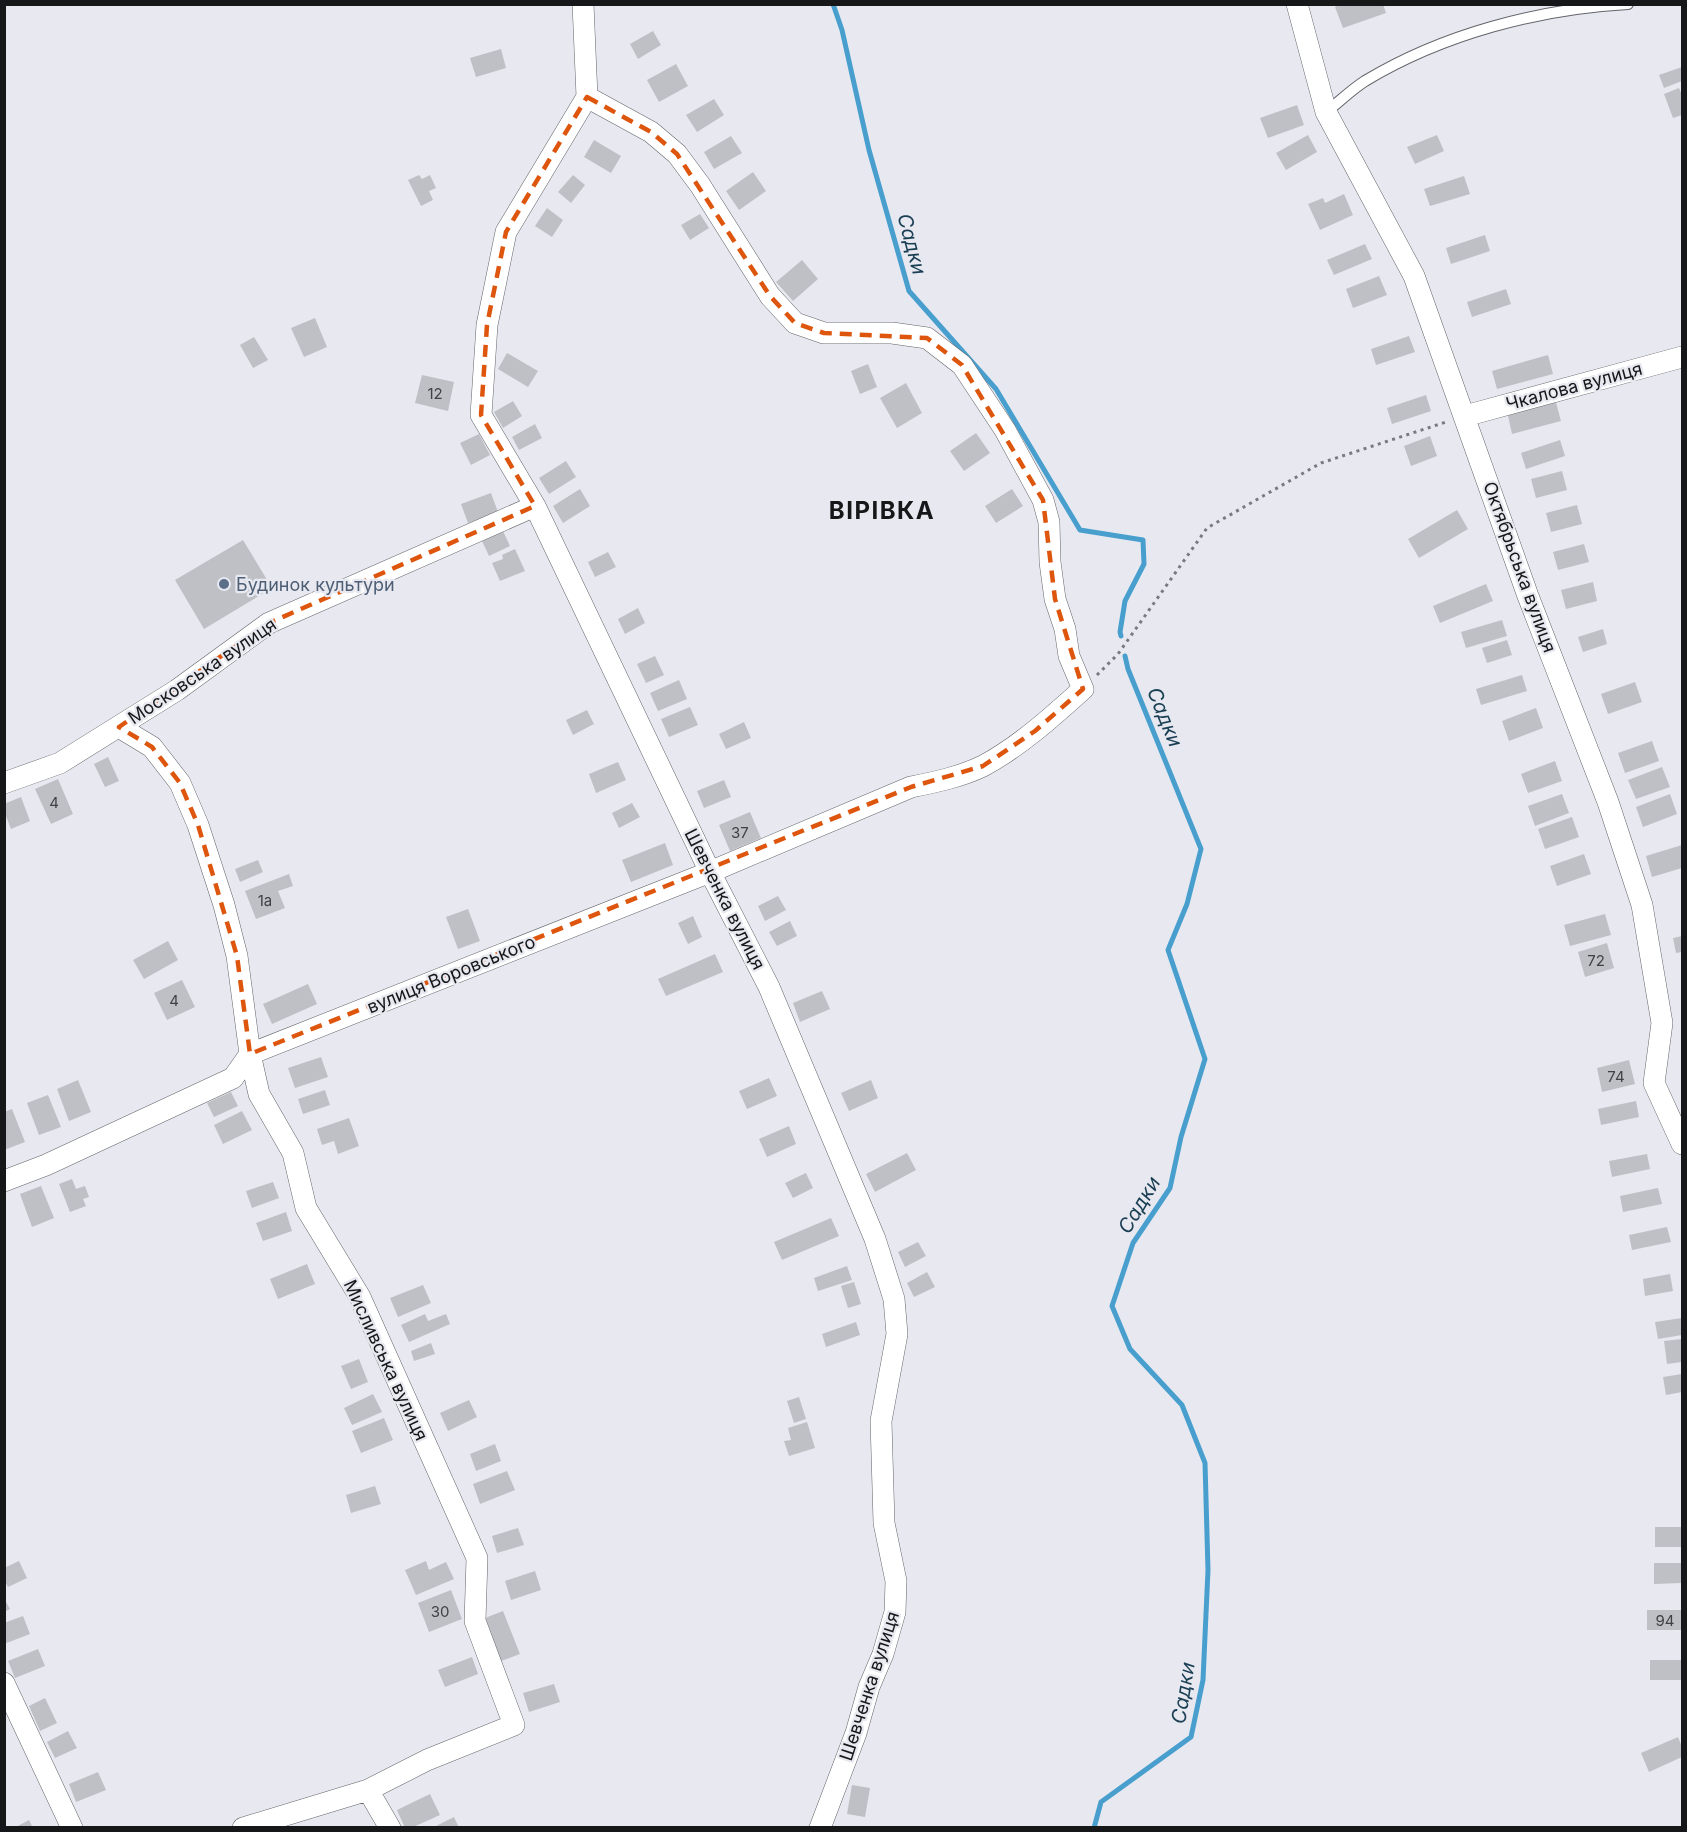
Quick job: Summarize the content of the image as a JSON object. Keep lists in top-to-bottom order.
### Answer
{
  "streets": {
    "street": [
      "Чкалова вулиця",
      "Октябрьська вулиця",
      "Московська вулиця",
      "Шевченка вулиця",
      "вулиця Воровського",
      "Мисливська вулиця"
    ]
  },
  "crossings": [
    ["Чкалова вулиця", "Октябрьська вулиця"],
    ["Московська вулиця", "Шевченка вулиця"],
    ["Московська вулиця", "Мисливська вулиця"],
    ["Шевченка вулиця", "вулиця Воровського"],
    ["вулиця Воровського", "Мисливська вулиця"]
  ],
  "districts": ["ВІРІВКА"],
  "water": ["Садки"],
  "places": ["Будинок культури"],
  "house_numbers": [
    "12",
    "4",
    "37",
    "1а",
    "72",
    "4",
    "74",
    "30",
    "94"
  ]
}
